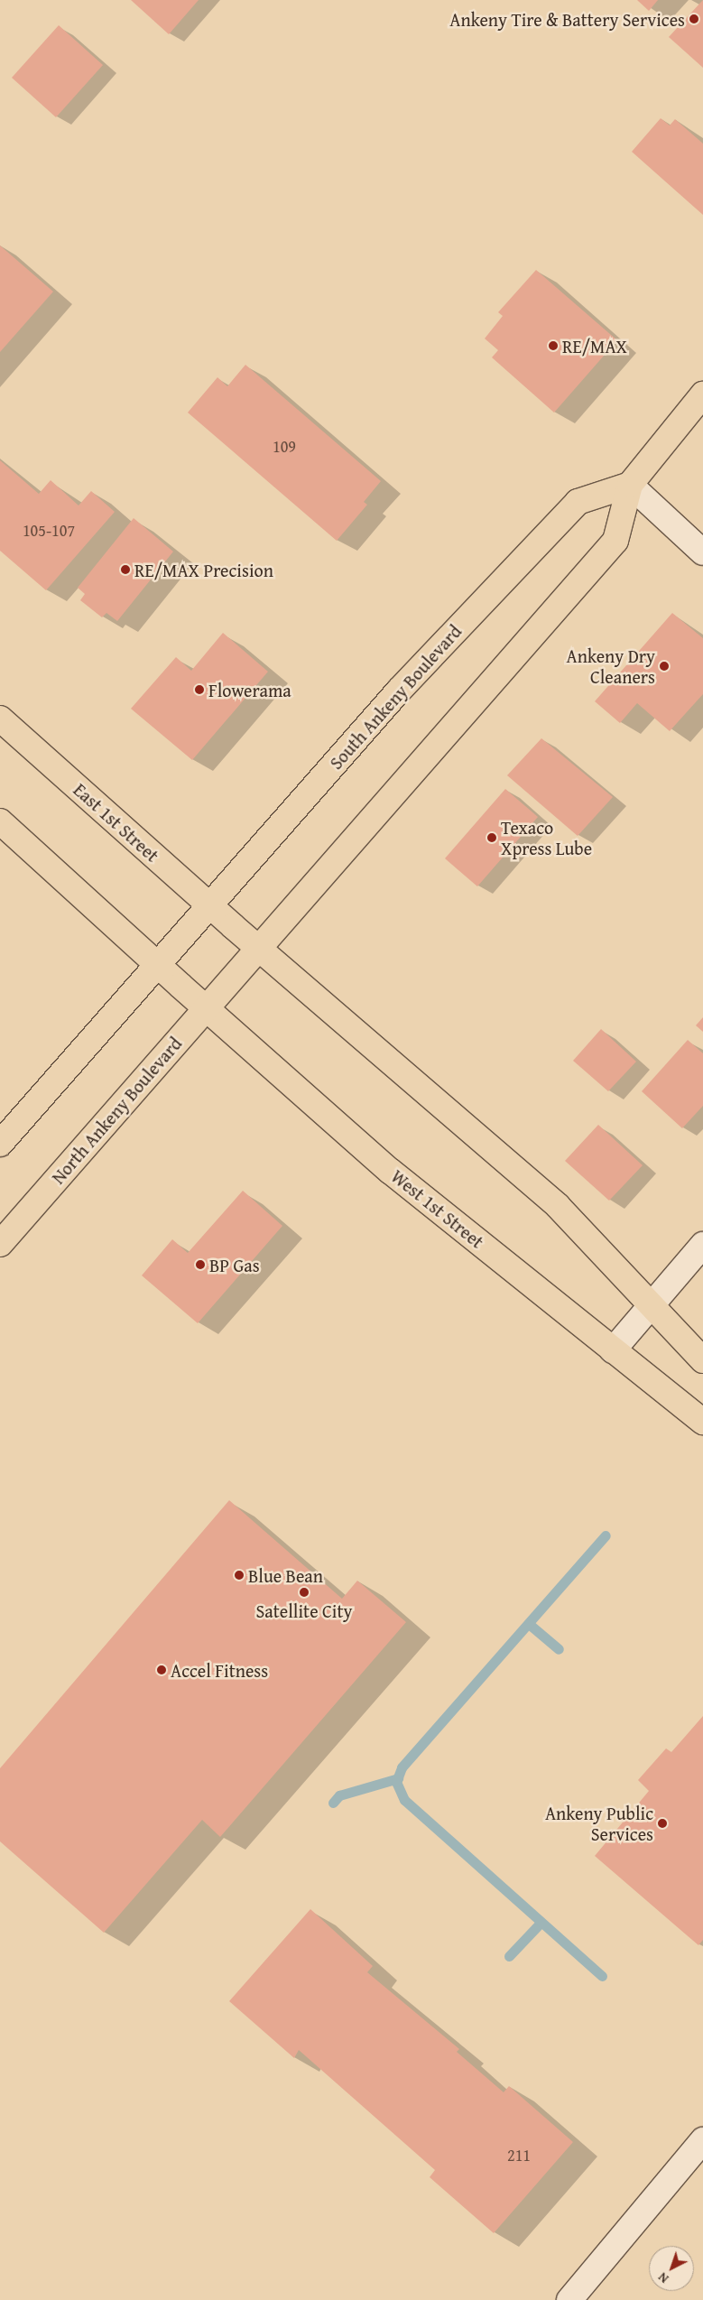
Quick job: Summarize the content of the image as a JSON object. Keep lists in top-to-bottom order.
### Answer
{
  "streets": {
    "main road": [
      "South Ankeny Boulevard",
      "East 1st Street",
      "North Ankeny Boulevard",
      "West 1st Street"
    ]
  },
  "crossings": [
    ["South Ankeny Boulevard", "East 1st Street"],
    ["South Ankeny Boulevard", "West 1st Street"],
    ["East 1st Street", "North Ankeny Boulevard"],
    ["North Ankeny Boulevard", "West 1st Street"]
  ],
  "places": [
    "Ankeny Tire & Battery Services",
    "RE/MAX",
    "RE/MAX Precision",
    "Ankeny Dry Cleaners",
    "Flowerama",
    "Texaco Xpress Lube",
    "BP Gas",
    "Blue Bean",
    "Satellite City",
    "Accel Fitness",
    "Ankeny Public Services"
  ],
  "house_numbers": ["109", "105-107", "211"],
  "north": "bottom left"
}
